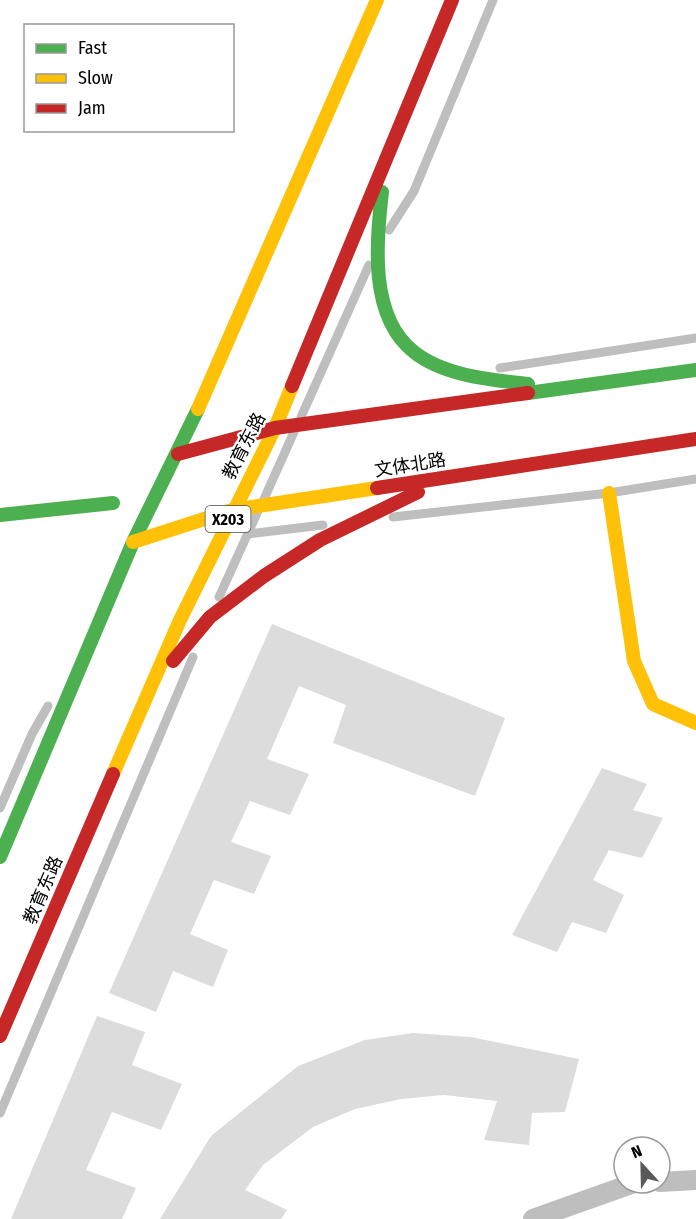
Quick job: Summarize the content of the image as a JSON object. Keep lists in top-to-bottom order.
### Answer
{
  "streets": {
    "main road": ["教育东路", "文体北路", "X203"]
  },
  "crossings": [
    ["教育东路", "文体北路"]
  ],
  "legend": ["Fast", "Slow", "Jam"],
  "north": "top"
}
